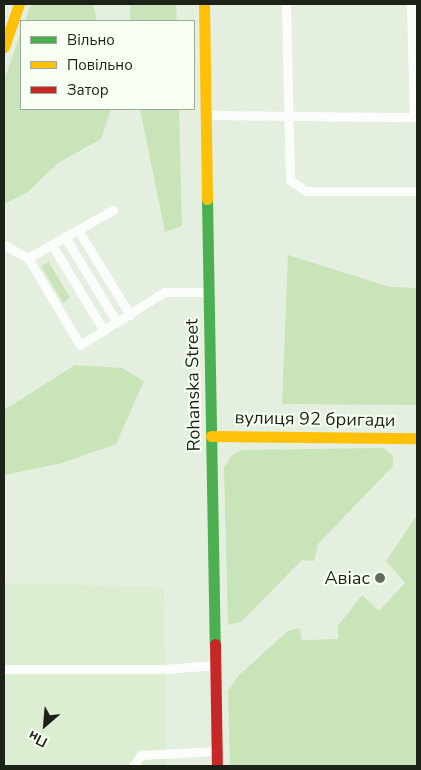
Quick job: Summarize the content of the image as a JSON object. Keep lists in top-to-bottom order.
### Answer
{
  "streets": {
    "main road": ["Rohanska Street", "вулиця 92 бригади"]
  },
  "crossings": [
    ["Rohanska Street", "вулиця 92 бригади"]
  ],
  "places": ["Авіас"],
  "legend": ["Вільно", "Повільно", "Затор"],
  "north": "bottom left"
}
